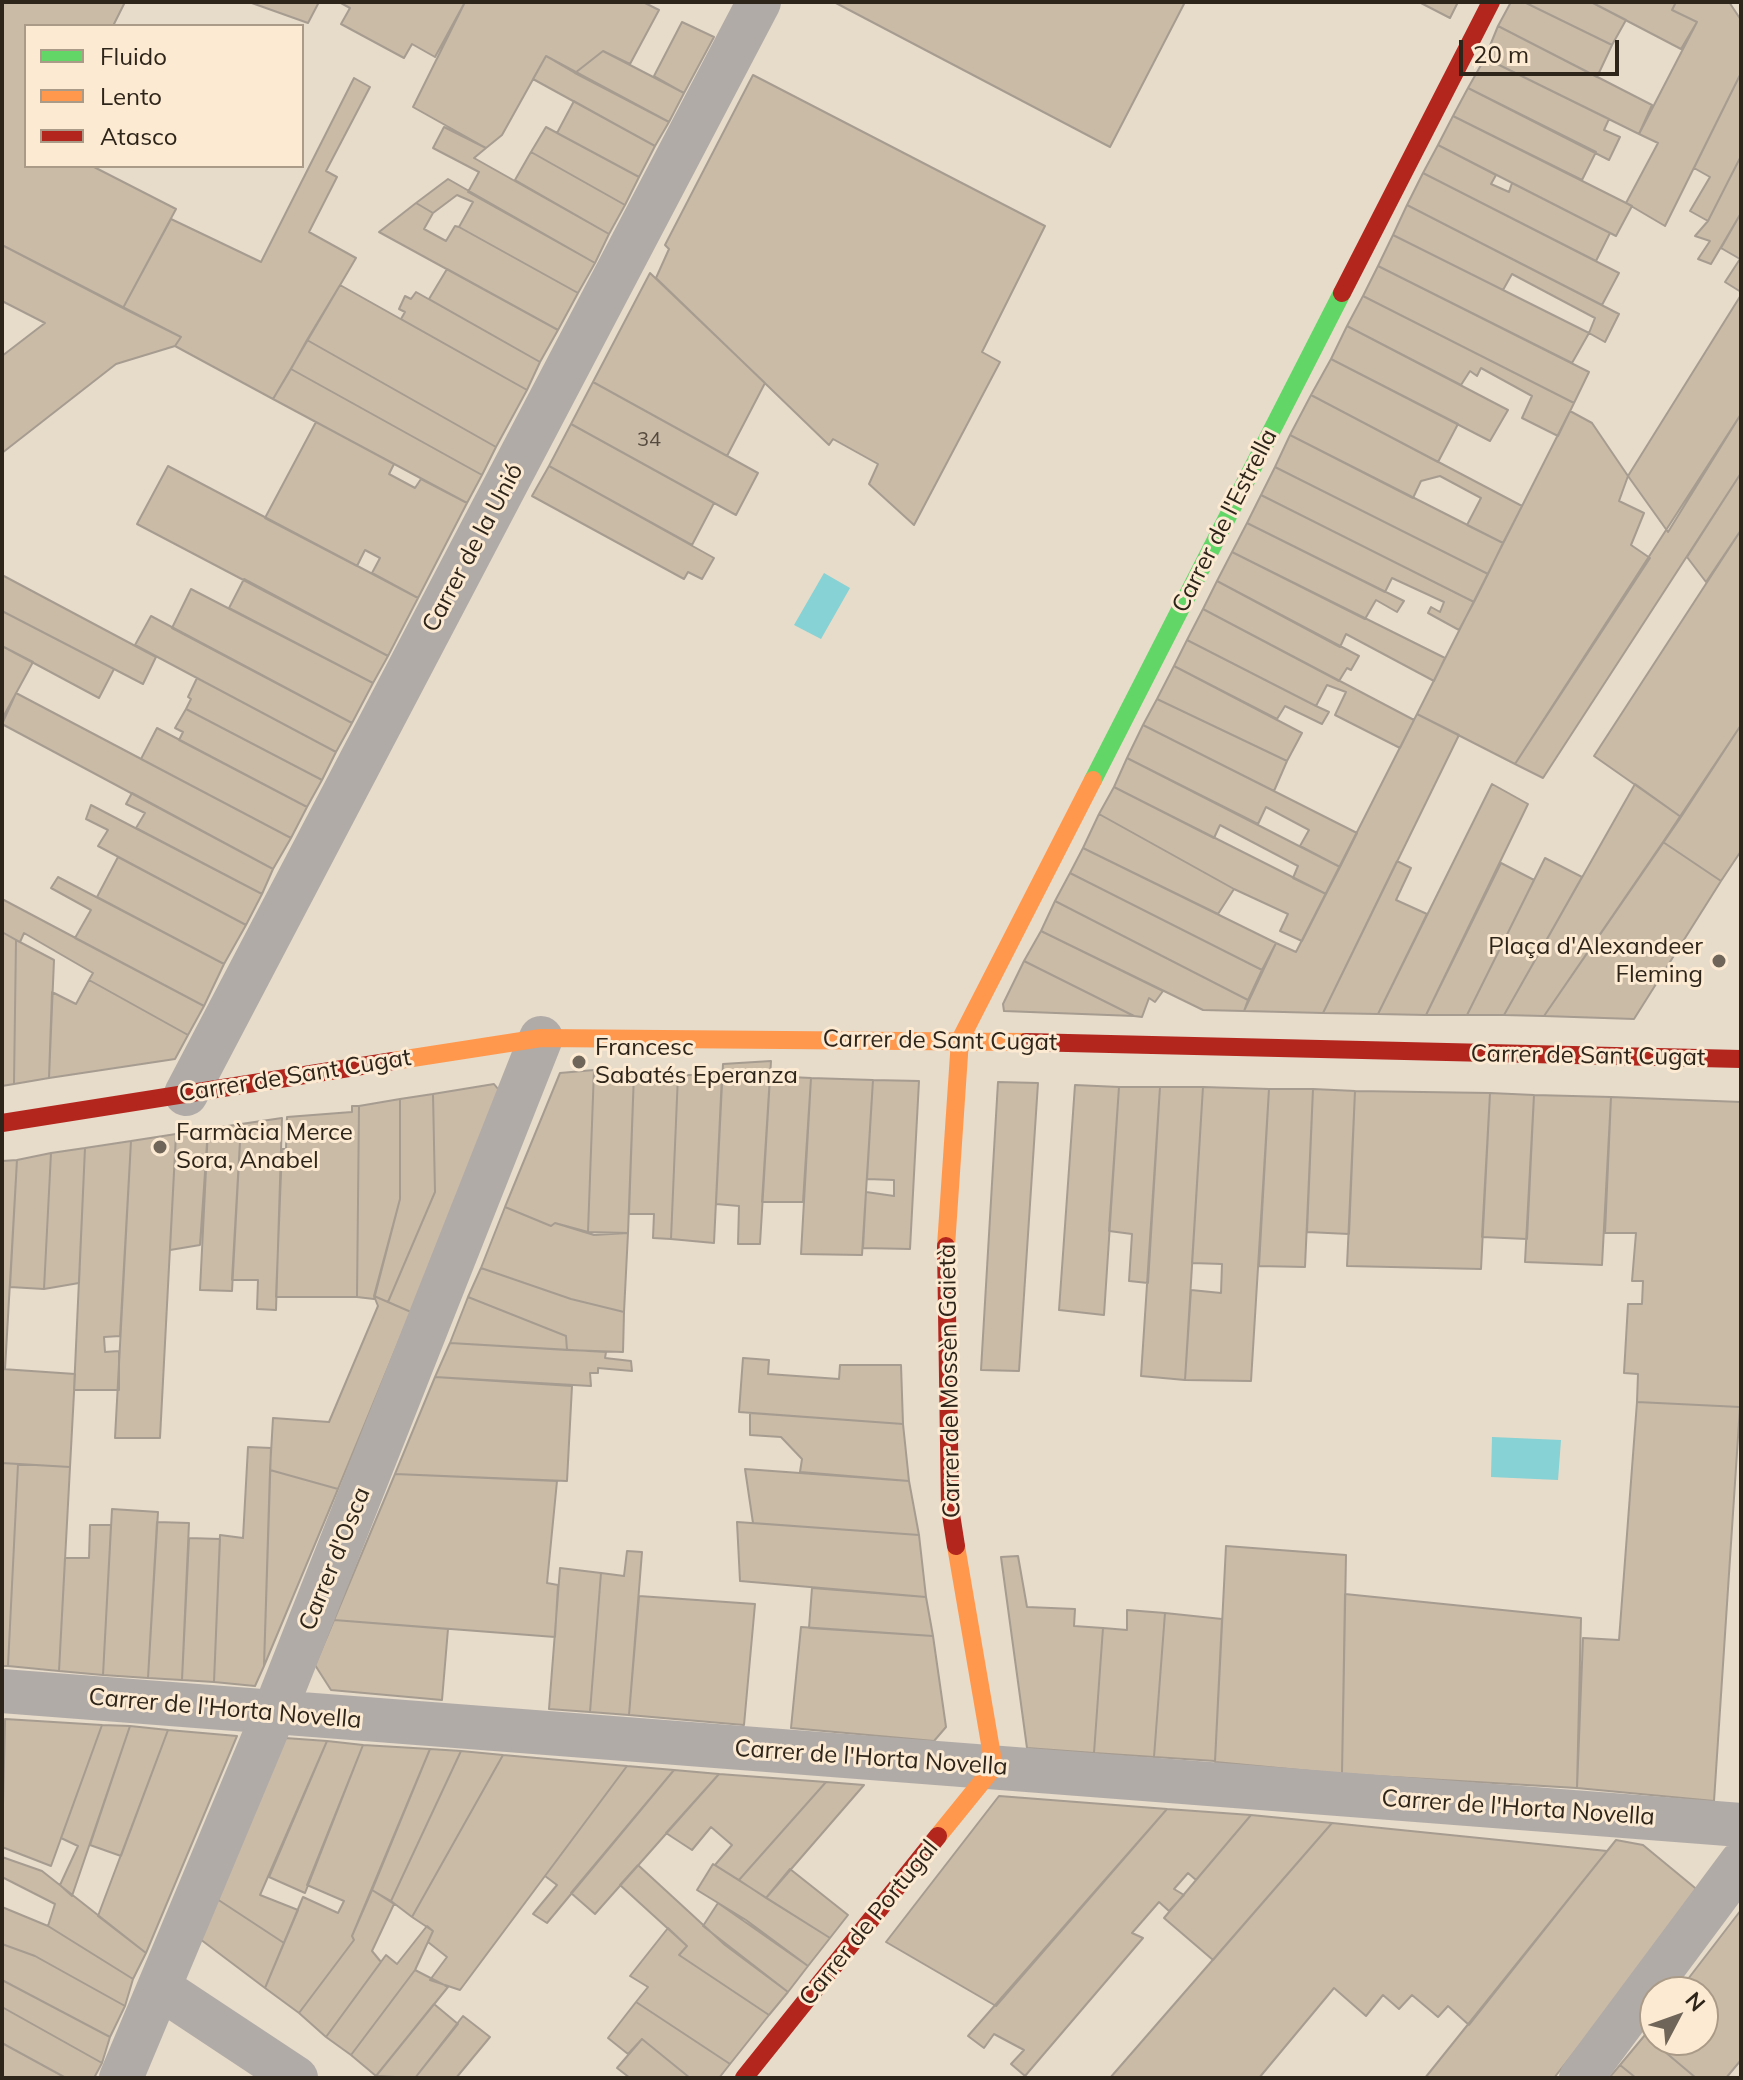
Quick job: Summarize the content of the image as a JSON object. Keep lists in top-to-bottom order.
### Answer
{
  "streets": {
    "street": [
      "Carrer de l'Estrella",
      "Carrer de la Unió",
      "Carrer de Sant Cugat",
      "Carrer de Mossèn Gaietà",
      "Carrer d'Osca",
      "Carrer de l'Horta Novella",
      "Carrer de Portugal"
    ]
  },
  "crossings": [
    ["Carrer de l'Estrella", "Carrer de Sant Cugat"],
    ["Carrer de l'Estrella", "Carrer de Mossèn Gaietà"],
    ["Carrer de la Unió", "Carrer de Sant Cugat"],
    ["Carrer de Sant Cugat", "Carrer de Mossèn Gaietà"],
    ["Carrer de Sant Cugat", "Carrer d'Osca"],
    ["Carrer de Mossèn Gaietà", "Carrer de l'Horta Novella"],
    ["Carrer de Mossèn Gaietà", "Carrer de Portugal"],
    ["Carrer d'Osca", "Carrer de l'Horta Novella"],
    ["Carrer de l'Horta Novella", "Carrer de Portugal"]
  ],
  "places": ["Plaça d'Alexandeer Fleming", "Francesc Sabatés Eperanza", "Farmàcia Merce Sora, Anabel"],
  "house_numbers": ["34"],
  "legend": ["Fluido", "Lento", "Atasco"],
  "scale_bar": "20 m",
  "north": "top right"
}
